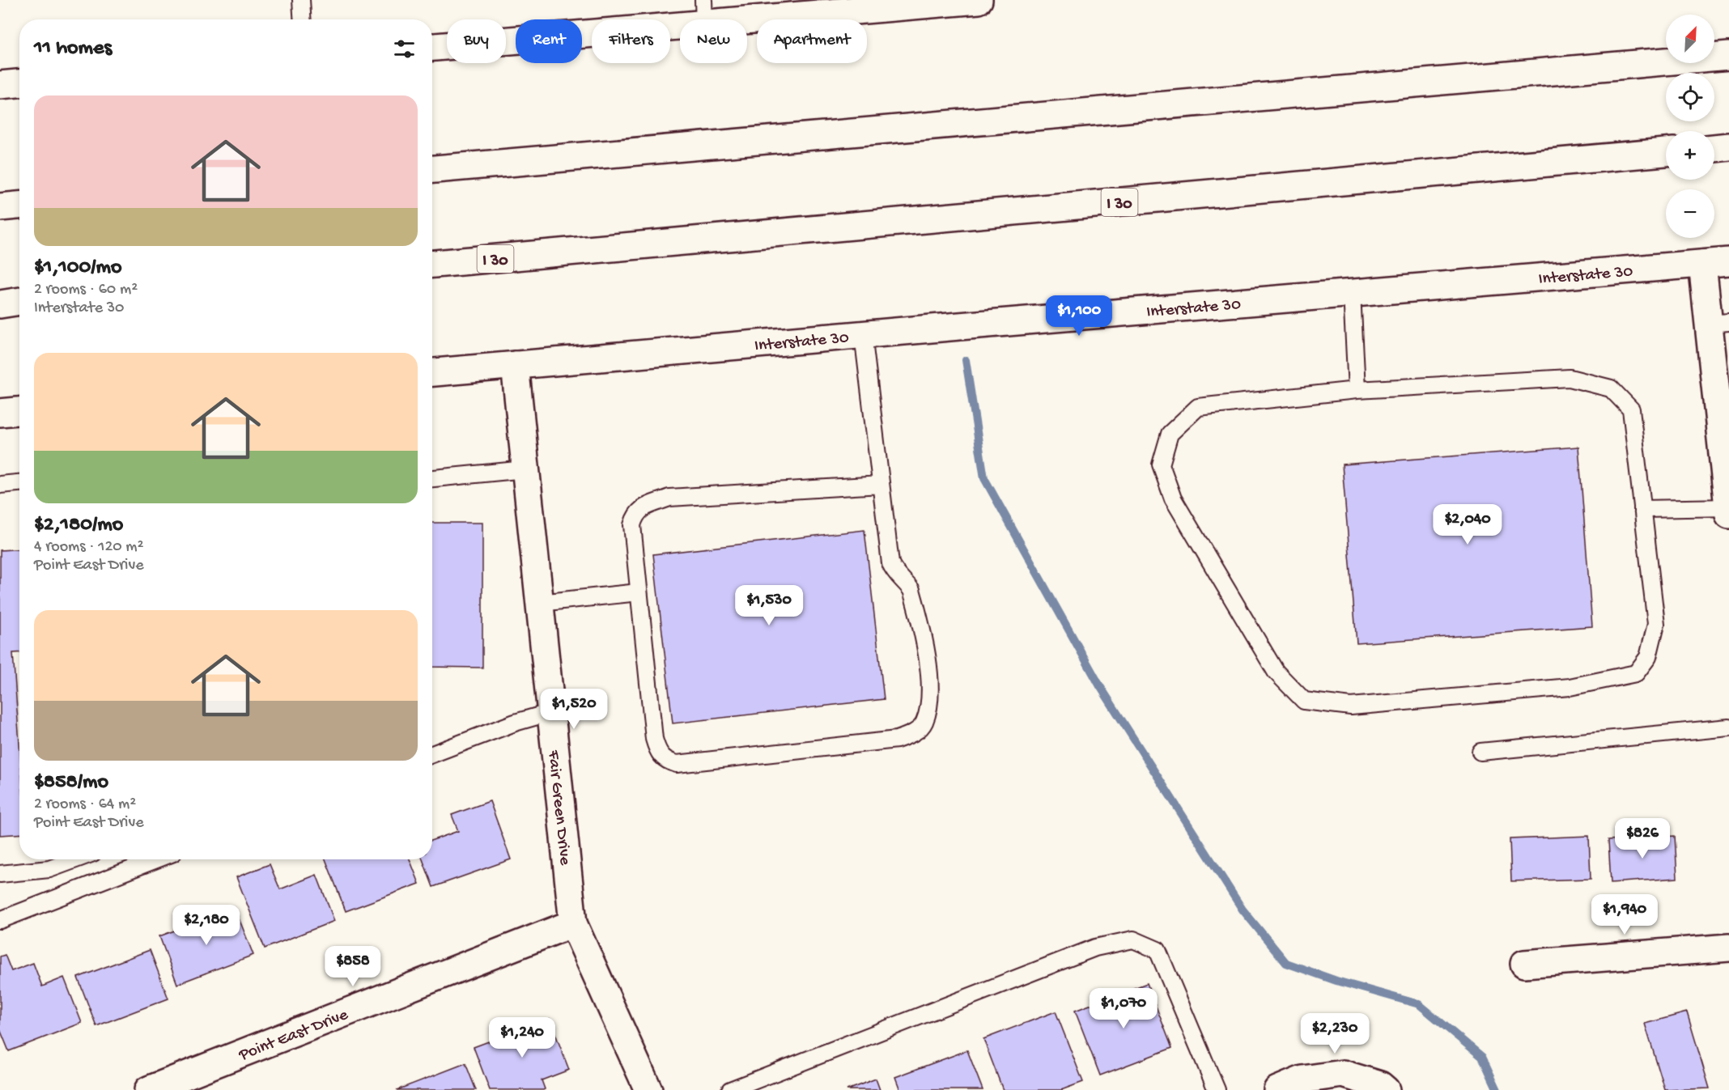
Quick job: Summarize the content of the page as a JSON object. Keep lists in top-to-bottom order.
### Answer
{
  "streets": {
    "main road": [
      "I 30",
      "Interstate 30",
      "Fair Green Drive",
      "Point East Drive"
    ]
  },
  "crossings": [
    ["Interstate 30", "Fair Green Drive"],
    ["Fair Green Drive", "Point East Drive"]
  ],
  "north": "top right",
  "page": {
    "map_buttons": ["+", "−"],
    "chip": [
      "Buy",
      "Rent",
      "Filters",
      "New",
      "Apartment"
    ],
    "heading": "11 homes",
    "list": [
      {
        "name": "$1,100/mo",
        "note": "2 rooms · 60 m² · Interstate 30"
      },
      {
        "name": "$2,180/mo",
        "note": "4 rooms · 120 m² · Point East Drive"
      },
      {
        "name": "$858/mo",
        "note": "2 rooms · 64 m² · Point East Drive"
      }
    ],
    "price": [
      "$1,100",
      "$2,040",
      "$1,530",
      "$1,520",
      "$826",
      "$1,940",
      "$2,180",
      "$858",
      "$1,070",
      "$2,230",
      "$1,240"
    ]
  }
}
